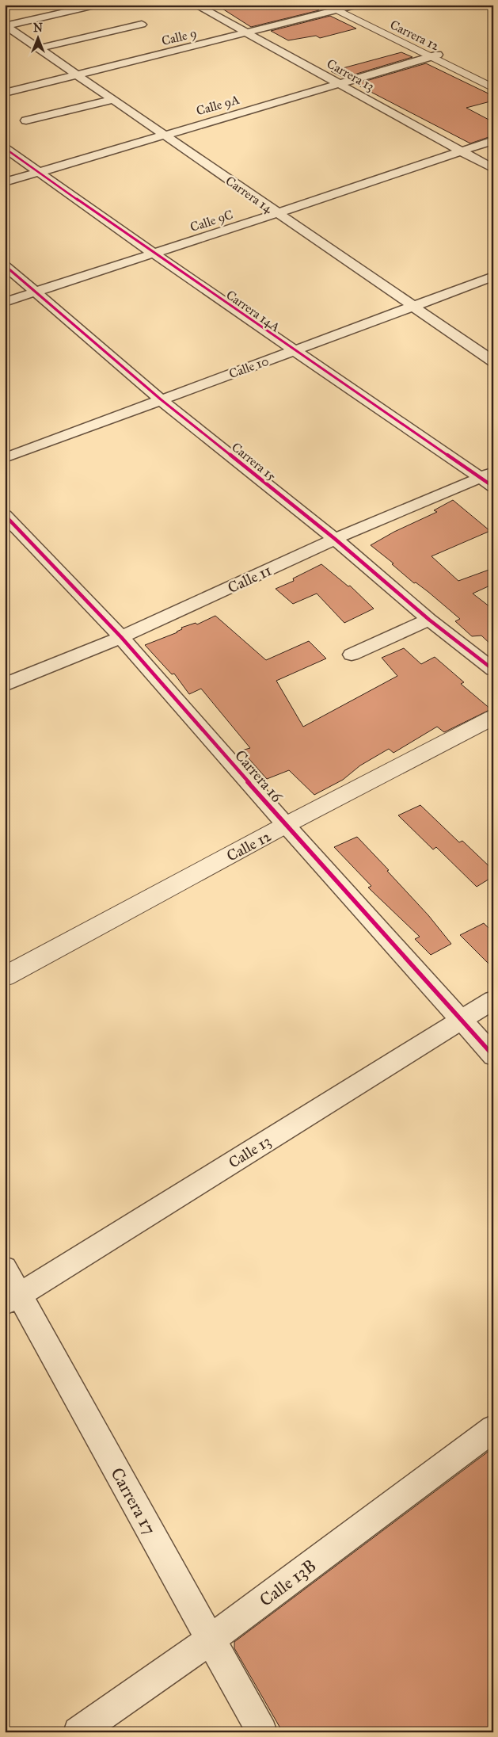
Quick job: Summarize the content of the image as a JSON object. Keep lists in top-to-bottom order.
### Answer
{
  "streets": {
    "street": [
      "Carrera 12",
      "Calle 9",
      "Carrera 13",
      "Calle 9A",
      "Carrera 14",
      "Calle 9C",
      "Carrera 14A",
      "Calle 10",
      "Carrera 15",
      "Calle 11",
      "Carrera 16",
      "Calle 12",
      "Calle 13",
      "Carrera 17",
      "Calle 13B"
    ]
  },
  "crossings": [
    ["Carrera 12", "Calle 9"],
    ["Carrera 12", "Calle 9A"],
    ["Calle 9", "Carrera 13"],
    ["Calle 9", "Carrera 14"],
    ["Carrera 13", "Calle 9A"],
    ["Carrera 13", "Calle 9C"],
    ["Calle 9A", "Carrera 14"],
    ["Calle 9A", "Carrera 14A"],
    ["Carrera 14", "Calle 9C"],
    ["Carrera 14", "Calle 10"],
    ["Calle 9C", "Carrera 14A"],
    ["Calle 9C", "Carrera 15"],
    ["Carrera 14A", "Calle 10"],
    ["Carrera 14A", "Calle 11"],
    ["Calle 10", "Carrera 15"],
    ["Carrera 15", "Calle 11"],
    ["Calle 11", "Carrera 16"],
    ["Carrera 16", "Calle 12"],
    ["Carrera 16", "Calle 13"],
    ["Calle 13", "Carrera 17"],
    ["Carrera 17", "Calle 13B"]
  ],
  "north": "top"
}
